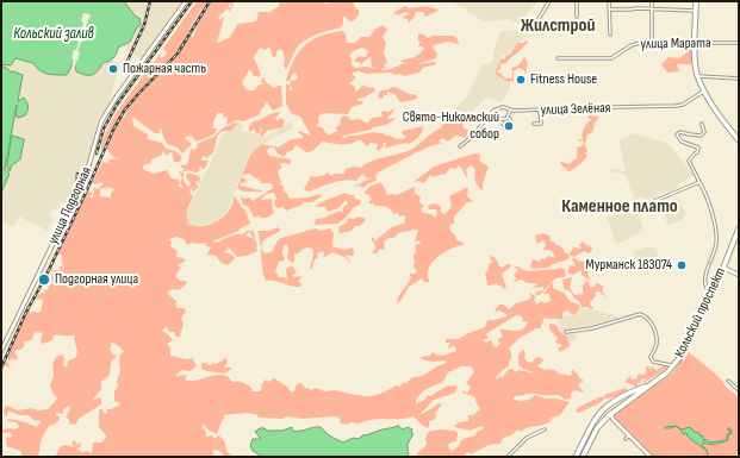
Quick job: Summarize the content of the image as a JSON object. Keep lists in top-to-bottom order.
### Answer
{
  "streets": {
    "main road": ["улица Подгорная", "Кольский проспект"],
    "street": ["улица Марата", "улица Зелёная"]
  },
  "districts": ["Жилстрой", "Каменное плато"],
  "water": ["Кольский залив"],
  "places": [
    "Пожарная часть",
    "Fitness House",
    "Свято-Никольский собор",
    "Мурманск 183074",
    "Подгорная улица"
  ]
}
